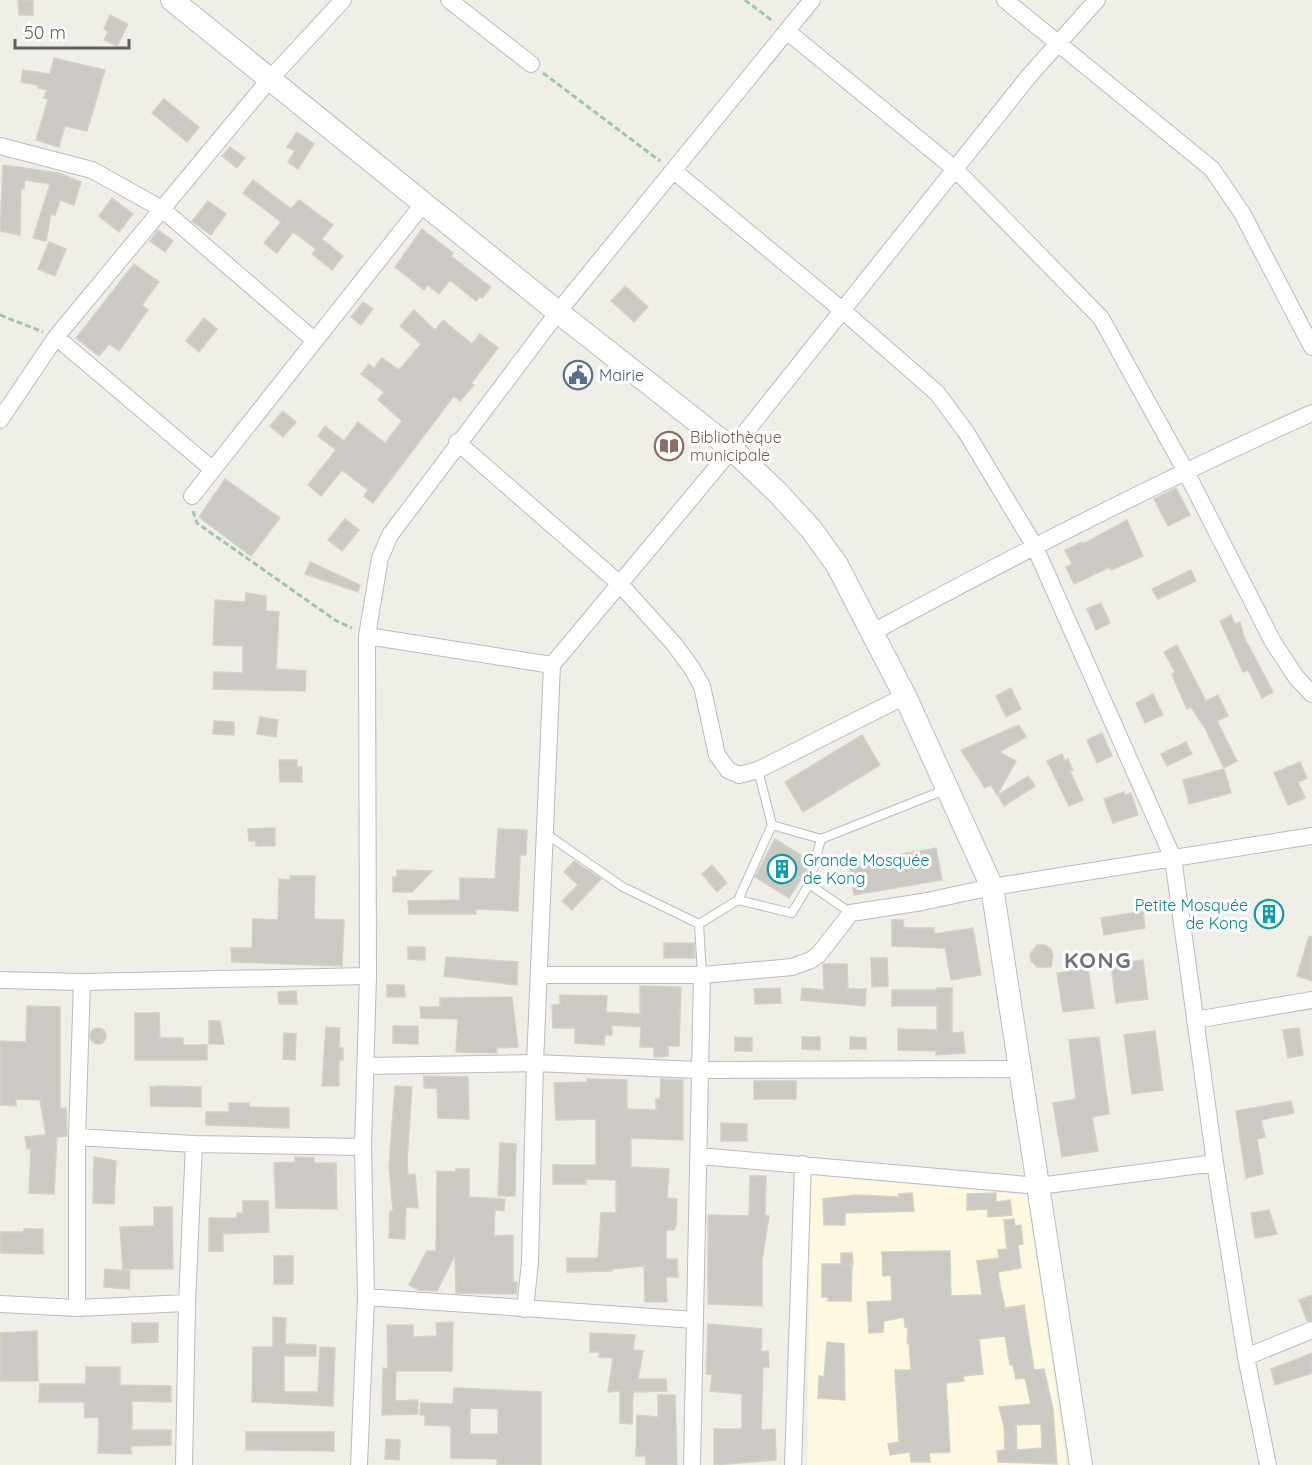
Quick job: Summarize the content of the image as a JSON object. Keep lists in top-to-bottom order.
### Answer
{
  "districts": ["KONG"],
  "places": {
    "public building": ["Mairie"],
    "library": ["Bibliothèque municipale"],
    "building": ["Grande Mosquée de Kong", "Petite Mosquée de Kong"]
  },
  "scale_bar": "50 m"
}
